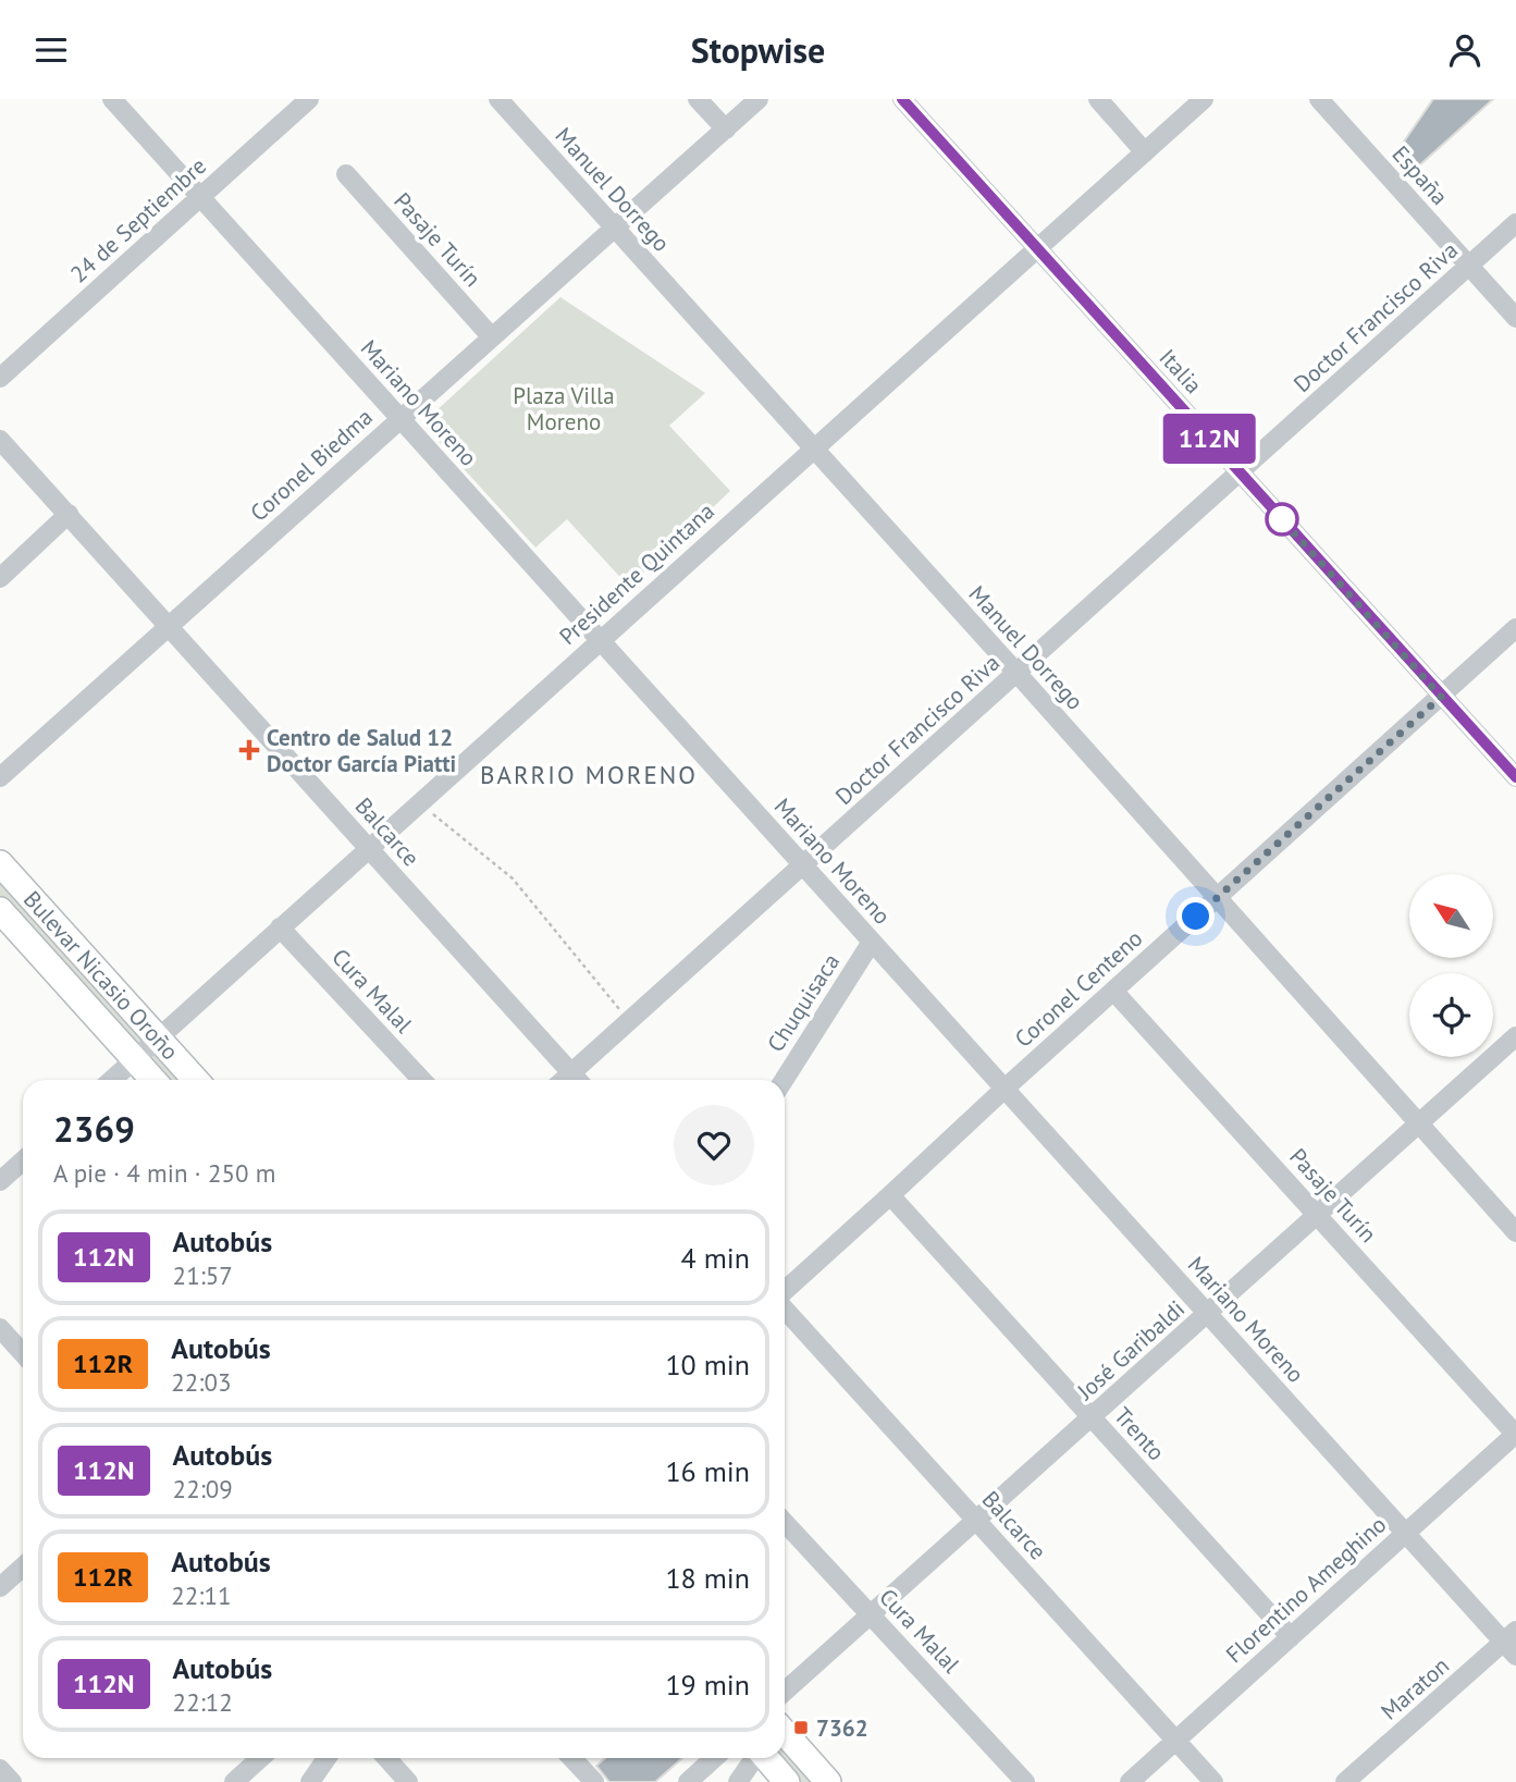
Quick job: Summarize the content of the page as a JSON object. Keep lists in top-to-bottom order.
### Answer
{
  "streets": {
    "main road": ["Bulevar Nicasio Oroño"],
    "street": [
      "España",
      "Manuel Dorrego",
      "24 de Septiembre",
      "Pasaje Turín",
      "Doctor Francisco Riva",
      "Italia",
      "Mariano Moreno",
      "Coronel Biedma",
      "Presidente Quintana",
      "Balcarce",
      "Coronel Centeno",
      "Cura Malal",
      "Chuquisaca",
      "José Garibaldi",
      "Trento",
      "Florentino Ameghino",
      "Maraton"
    ]
  },
  "crossings": [
    ["España", "Doctor Francisco Riva"],
    ["Manuel Dorrego", "Doctor Francisco Riva"],
    ["Manuel Dorrego", "Coronel Biedma"],
    ["Manuel Dorrego", "Presidente Quintana"],
    ["Manuel Dorrego", "Coronel Centeno"],
    ["Manuel Dorrego", "José Garibaldi"],
    ["24 de Septiembre", "Mariano Moreno"],
    ["Pasaje Turín", "Coronel Biedma"],
    ["Pasaje Turín", "Coronel Centeno"],
    ["Pasaje Turín", "José Garibaldi"],
    ["Pasaje Turín", "Florentino Ameghino"],
    ["Doctor Francisco Riva", "Italia"],
    ["Doctor Francisco Riva", "Mariano Moreno"],
    ["Italia", "Presidente Quintana"],
    ["Italia", "Coronel Centeno"],
    ["Mariano Moreno", "Coronel Biedma"],
    ["Mariano Moreno", "Presidente Quintana"],
    ["Mariano Moreno", "Coronel Centeno"],
    ["Mariano Moreno", "Chuquisaca"],
    ["Mariano Moreno", "José Garibaldi"],
    ["Mariano Moreno", "Florentino Ameghino"],
    ["Mariano Moreno", "Maraton"],
    ["Coronel Biedma", "Balcarce"],
    ["Presidente Quintana", "Balcarce"],
    ["Presidente Quintana", "Bulevar Nicasio Oroño"],
    ["Presidente Quintana", "Cura Malal"],
    ["Balcarce", "José Garibaldi"],
    ["Balcarce", "Florentino Ameghino"],
    ["Coronel Centeno", "Trento"],
    ["Cura Malal", "José Garibaldi"],
    ["José Garibaldi", "Trento"],
    ["Trento", "Florentino Ameghino"]
  ],
  "districts": ["BARRIO MORENO"],
  "parks": ["Plaza Villa Moreno"],
  "places": {
    "health": ["Centro de Salud 12 Doctor García Piatti"],
    "transit": ["7362"]
  },
  "lines": ["bus line 112N"],
  "north": "top left",
  "page": {
    "header": "Stopwise",
    "on_map": "112N",
    "heading": ["2369", "A pie · 4 min · 250 m"],
    "list": [
      {
        "mark": "112N",
        "name": "Autobús",
        "note": "21:57",
        "value": "4 min"
      },
      {
        "mark": "112R",
        "name": "Autobús",
        "note": "22:03",
        "value": "10 min"
      },
      {
        "mark": "112N",
        "name": "Autobús",
        "note": "22:09",
        "value": "16 min"
      },
      {
        "mark": "112R",
        "name": "Autobús",
        "note": "22:11",
        "value": "18 min"
      },
      {
        "mark": "112N",
        "name": "Autobús",
        "note": "22:12",
        "value": "19 min"
      }
    ]
  }
}
